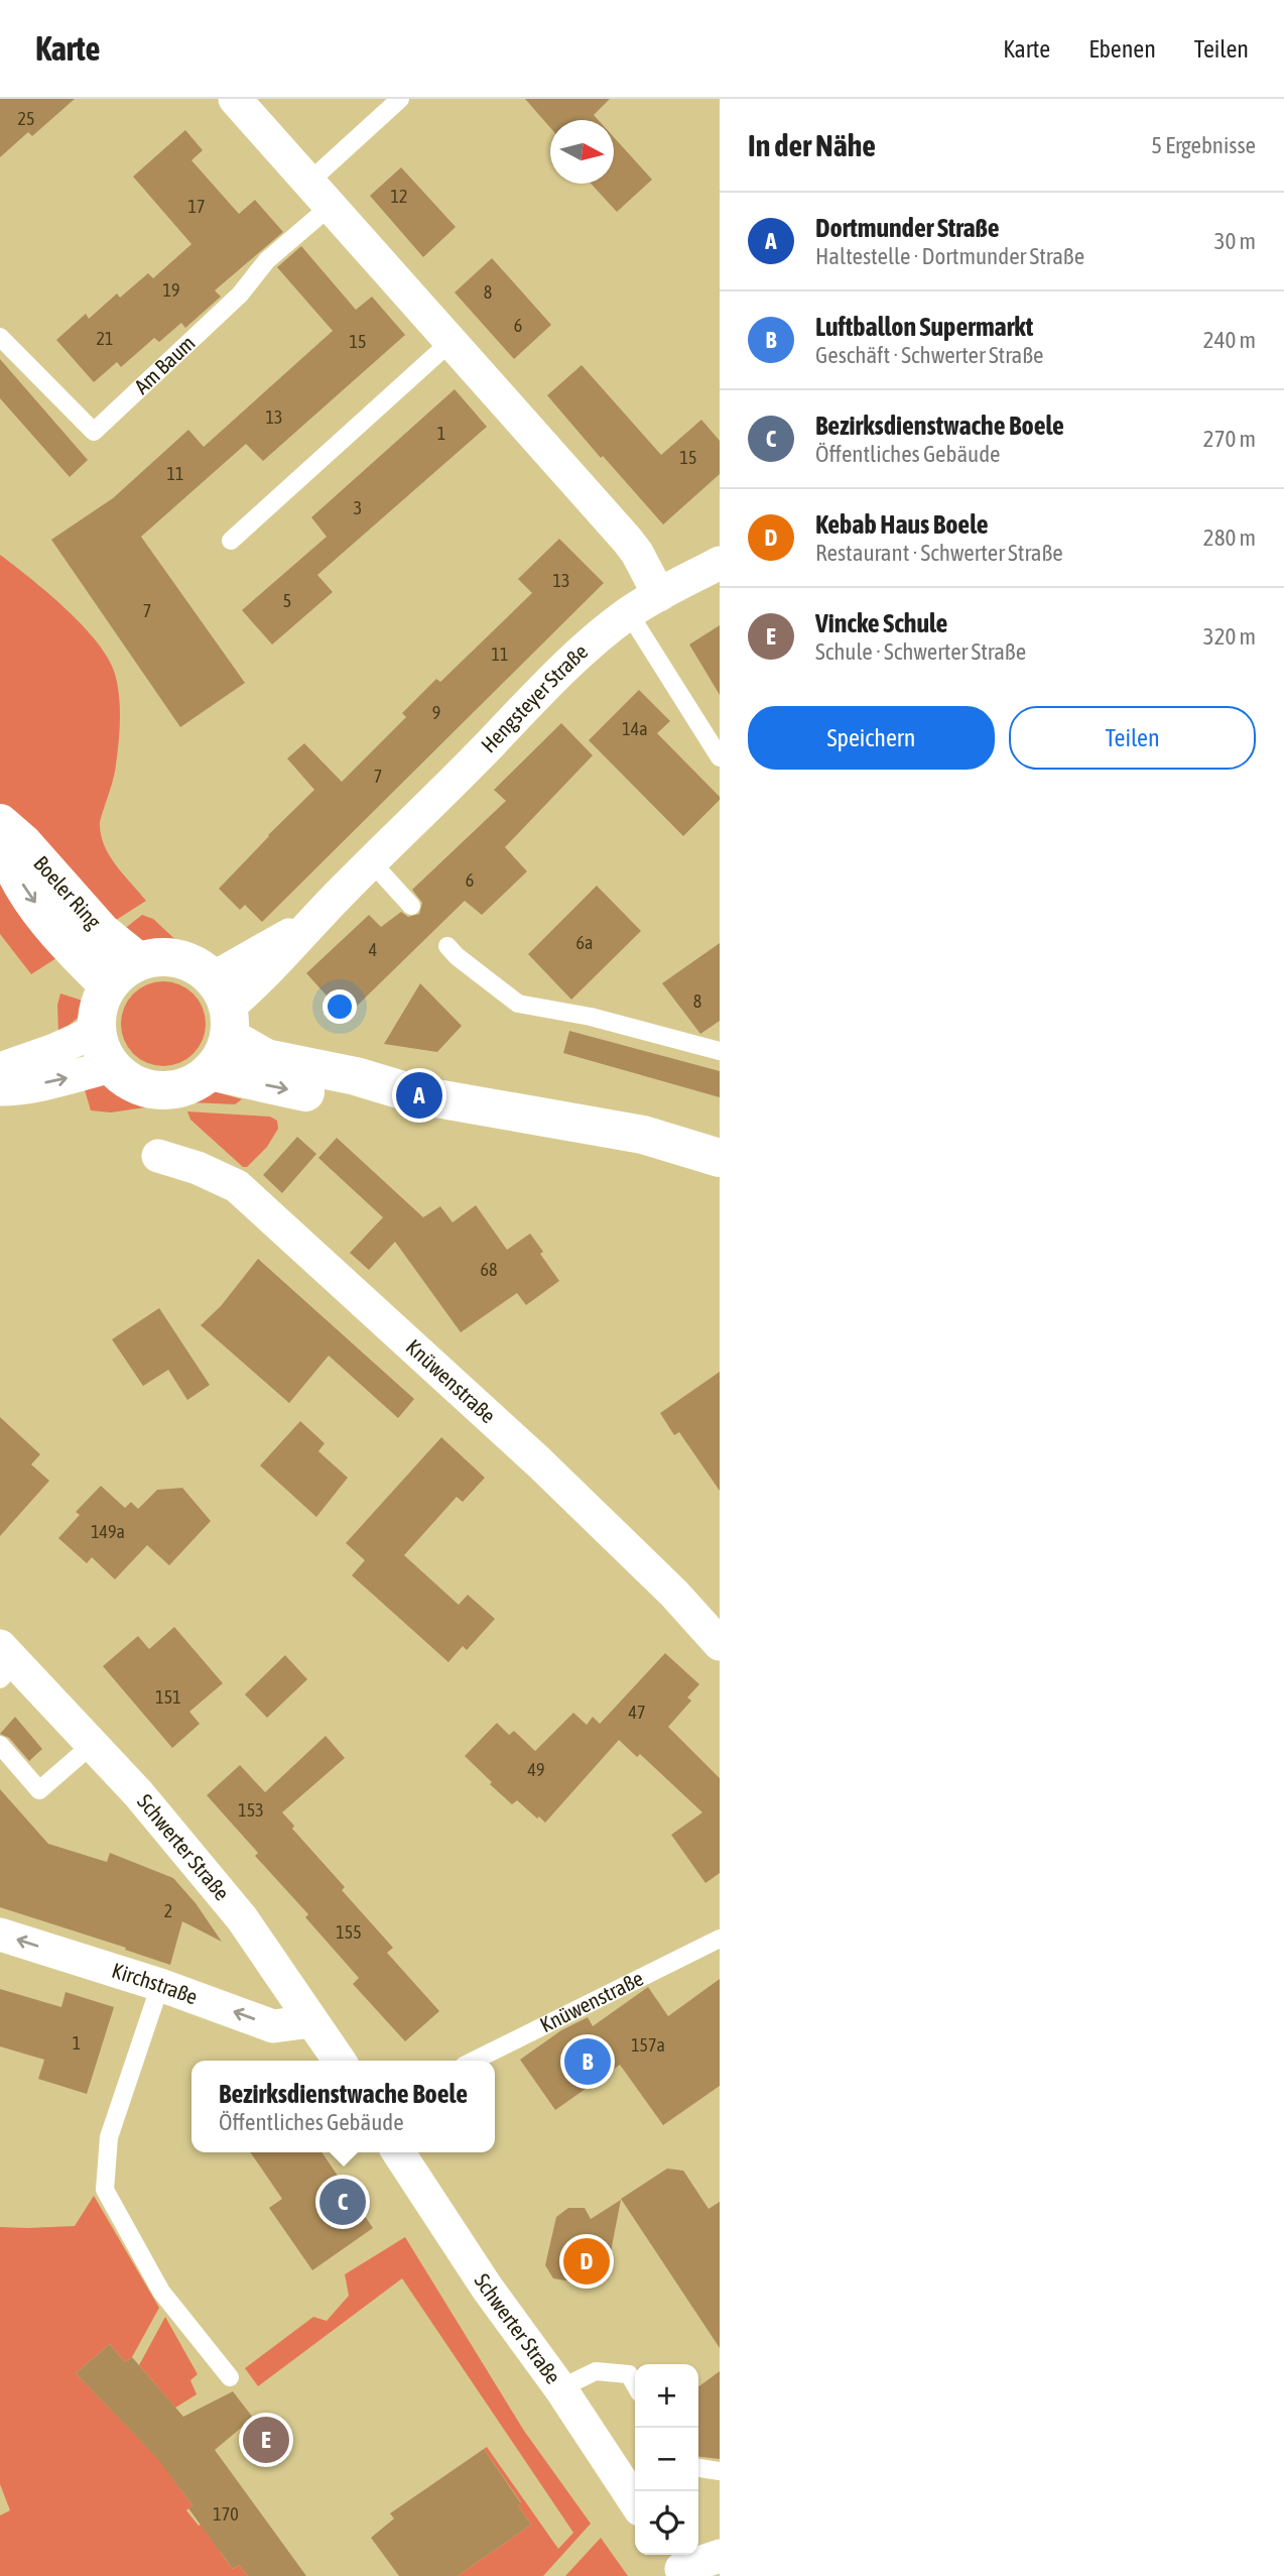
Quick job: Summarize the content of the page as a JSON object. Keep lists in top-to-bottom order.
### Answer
{
  "streets": {
    "main road": ["Boeler Ring"],
    "street": [
      "Hengsteyer Straße",
      "Knüwenstraße",
      "Schwerter Straße",
      "Kirchstraße"
    ],
    "lane": ["Am Baum"]
  },
  "crossings": [
    ["Hengsteyer Straße", "Boeler Ring"],
    ["Schwerter Straße", "Kirchstraße"]
  ],
  "one_way": ["Kirchstraße"],
  "house_numbers": [
    "25",
    "12",
    "17",
    "19",
    "8",
    "6",
    "21",
    "15",
    "13",
    "1",
    "15",
    "11",
    "3",
    "13",
    "5",
    "7",
    "11",
    "9",
    "14a",
    "7",
    "6",
    "6a",
    "4",
    "8",
    "68",
    "149a",
    "151",
    "47",
    "49",
    "153",
    "2",
    "155",
    "1",
    "157a",
    "170"
  ],
  "north": "right",
  "page": {
    "header": "Karte",
    "nav": ["Karte", "Ebenen", "Teilen"],
    "heading": ["In der Nähe", "5 Ergebnisse"],
    "list": [
      {
        "mark": "A",
        "name": "Dortmunder Straße",
        "note": "Haltestelle · Dortmunder Straße",
        "value": "30 m"
      },
      {
        "mark": "B",
        "name": "Luftballon Supermarkt",
        "note": "Geschäft · Schwerter Straße",
        "value": "240 m"
      },
      {
        "mark": "C",
        "name": "Bezirksdienstwache Boele",
        "note": "Öffentliches Gebäude",
        "value": "270 m"
      },
      {
        "mark": "D",
        "name": "Kebab Haus Boele",
        "note": "Restaurant · Schwerter Straße",
        "value": "280 m"
      },
      {
        "mark": "E",
        "name": "Vincke Schule",
        "note": "Schule · Schwerter Straße",
        "value": "320 m"
      }
    ],
    "buttons": ["Speichern", "Teilen"],
    "pins": [
      "A",
      "B",
      "C",
      "D",
      "E"
    ],
    "popup": ["Bezirksdienstwache Boele", "Öffentliches Gebäude"],
    "map_buttons": ["+", "−"]
  }
}
